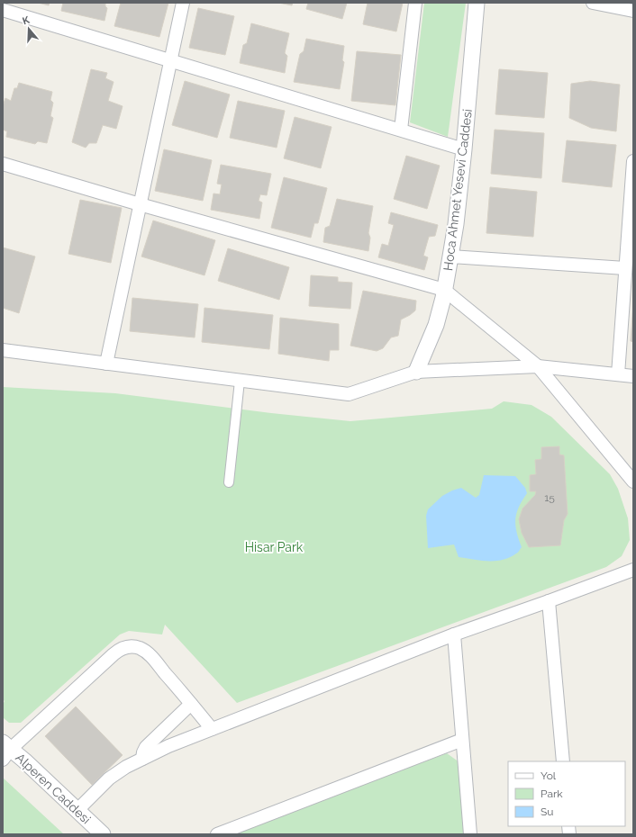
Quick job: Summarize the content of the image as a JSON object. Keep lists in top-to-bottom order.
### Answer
{
  "streets": {
    "street": ["Hoca Ahmet Yesevi Caddesi", "Alperen Caddesi"]
  },
  "parks": ["Hisar Park"],
  "house_numbers": ["15"],
  "legend": ["Yol", "Park", "Su"],
  "north": "top"
}
